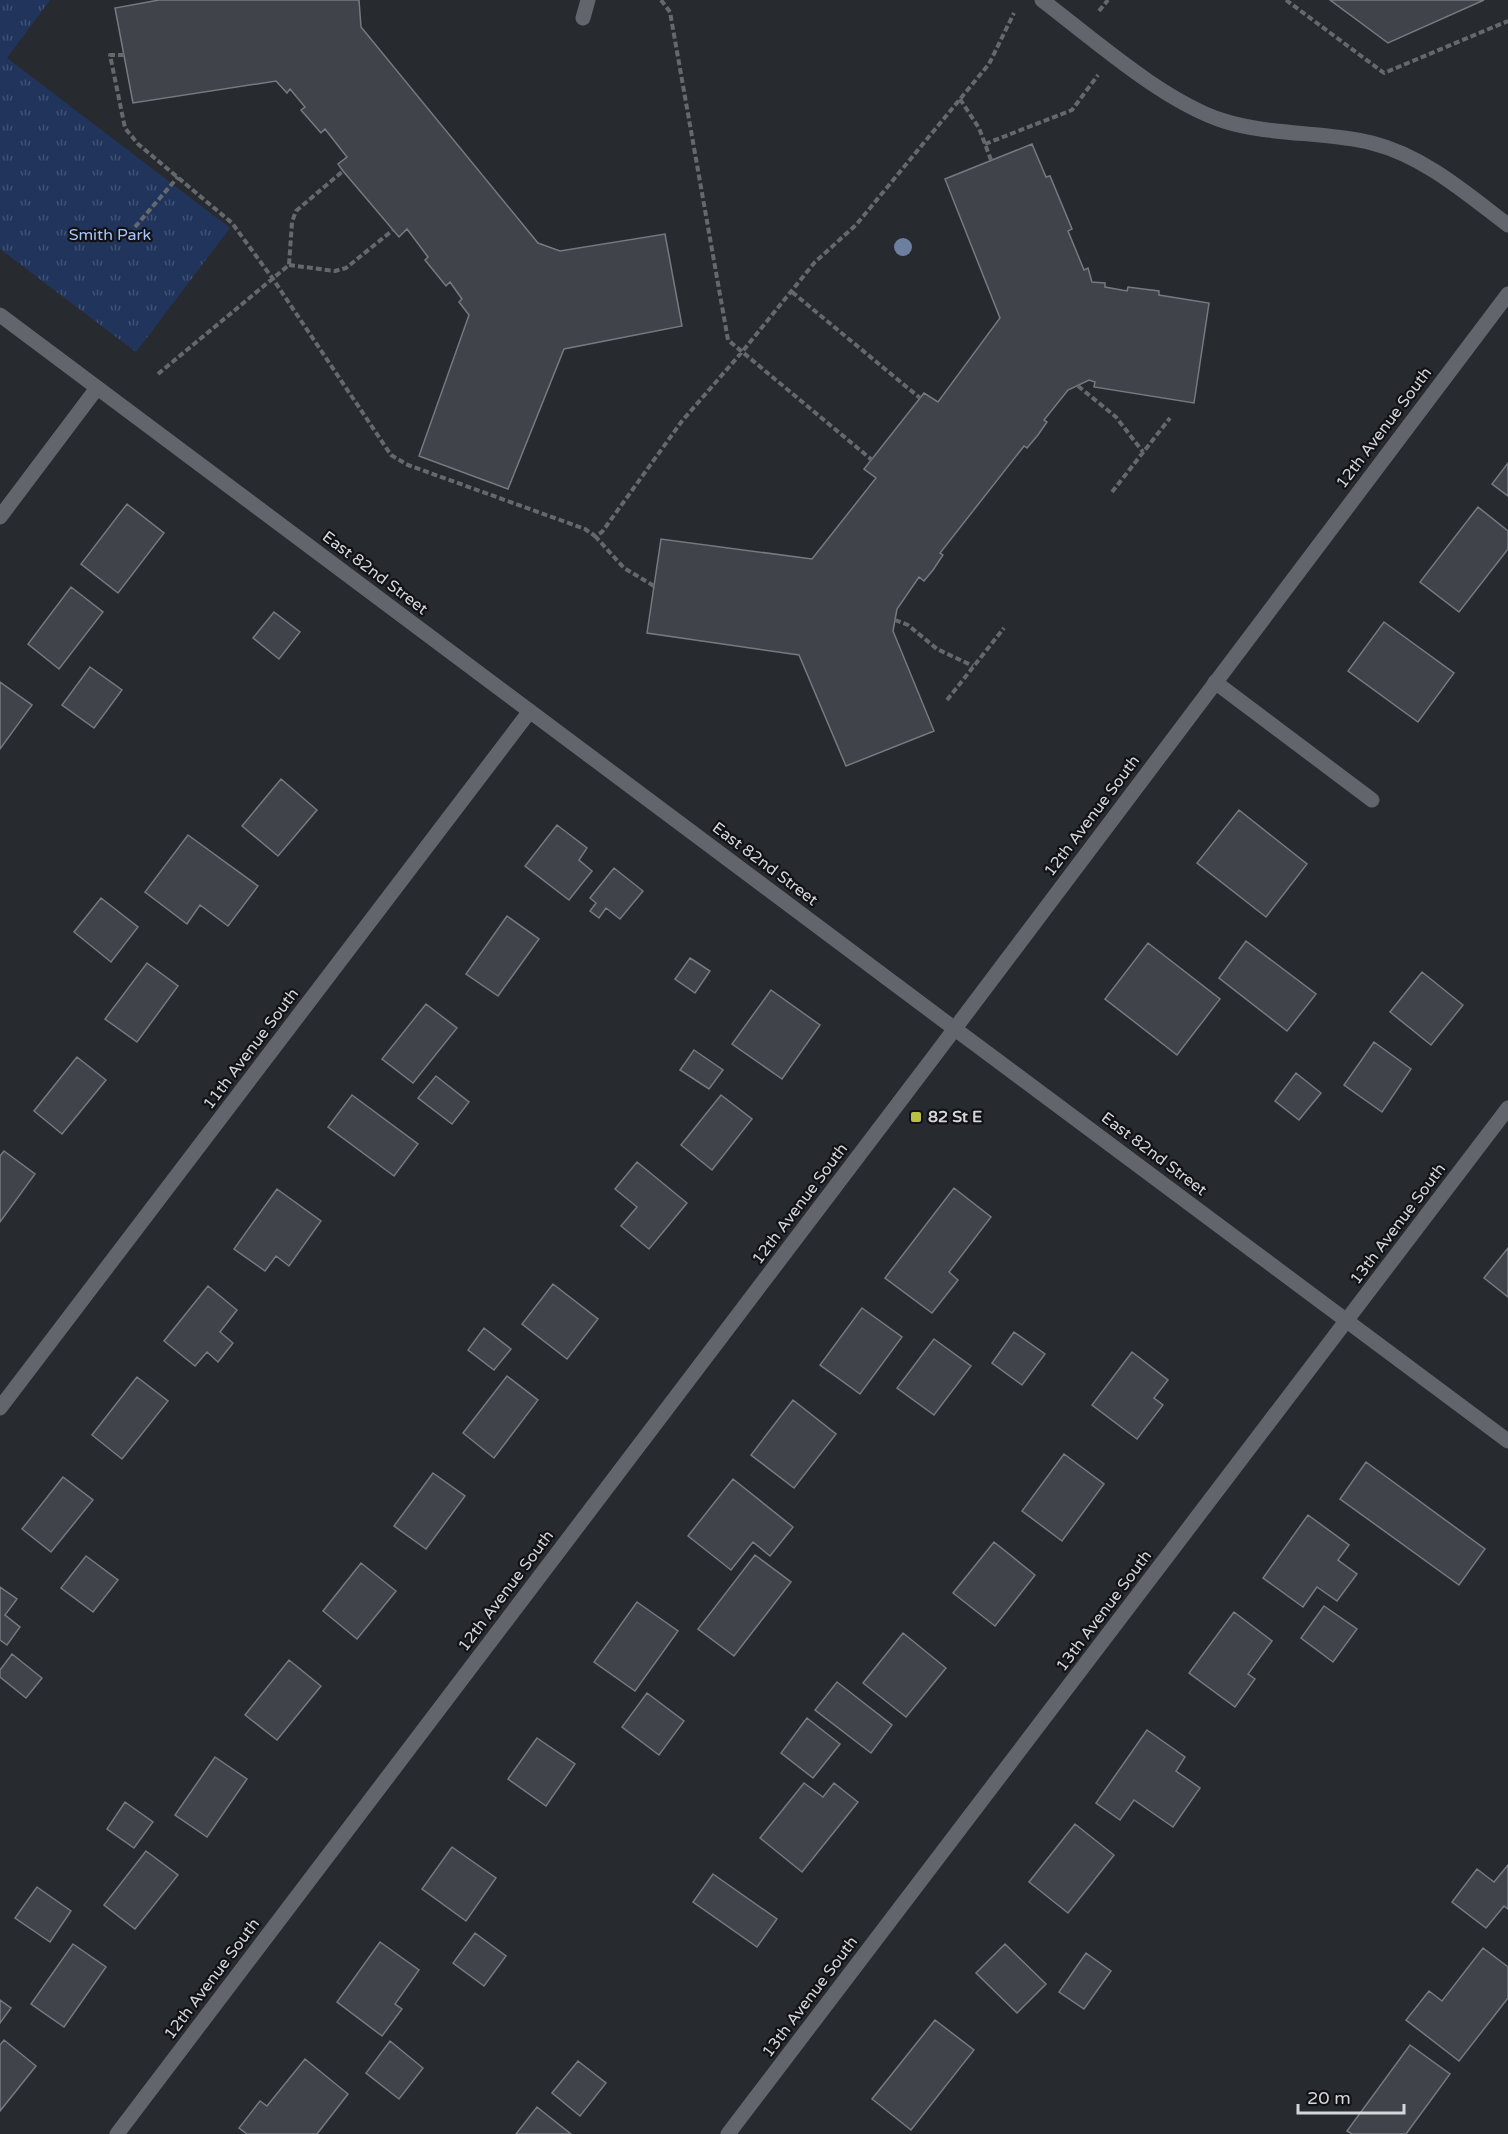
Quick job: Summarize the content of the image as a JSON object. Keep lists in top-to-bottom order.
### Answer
{
  "streets": {
    "street": [
      "12th Avenue South",
      "East 82nd Street",
      "11th Avenue South",
      "13th Avenue South"
    ]
  },
  "crossings": [
    ["12th Avenue South", "East 82nd Street"],
    ["East 82nd Street", "11th Avenue South"],
    ["East 82nd Street", "13th Avenue South"]
  ],
  "parks": ["Smith Park"],
  "places": {
    "transit": ["82 St E"]
  },
  "scale_bar": "20 m"
}
